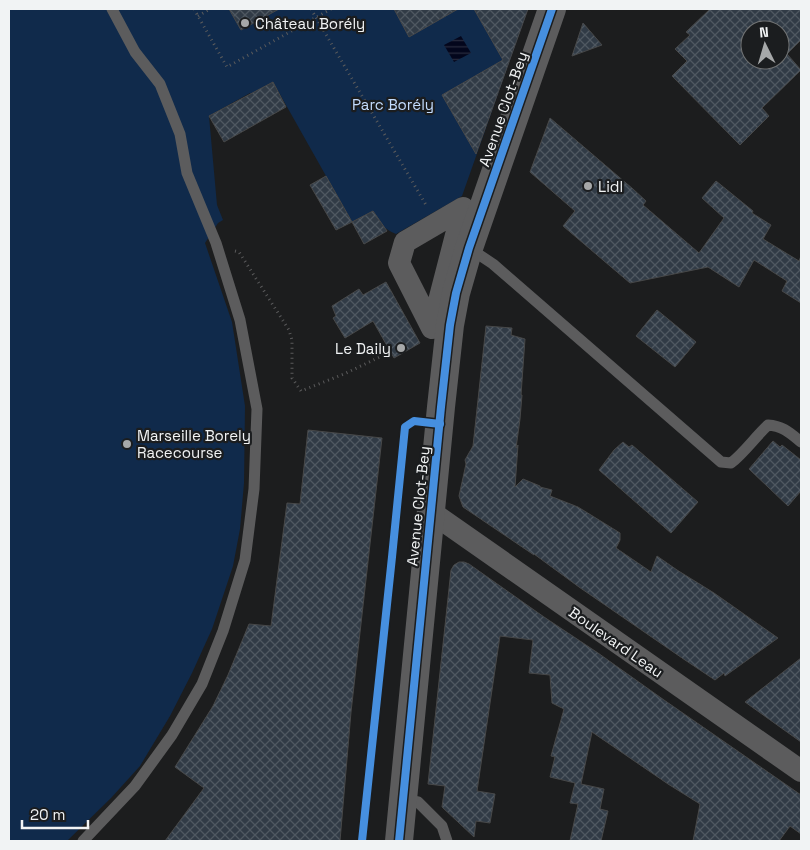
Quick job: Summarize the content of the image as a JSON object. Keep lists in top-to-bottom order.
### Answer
{
  "streets": {
    "street": ["Avenue Clot-Bey", "Boulevard Leau"]
  },
  "crossings": [
    ["Avenue Clot-Bey", "Boulevard Leau"]
  ],
  "parks": ["Parc Borély"],
  "places": [
    "Château Borély",
    "Lidl",
    "Le Daily",
    "Marseille Borely Racecourse"
  ],
  "scale_bar": "20 m",
  "north": "top"
}
